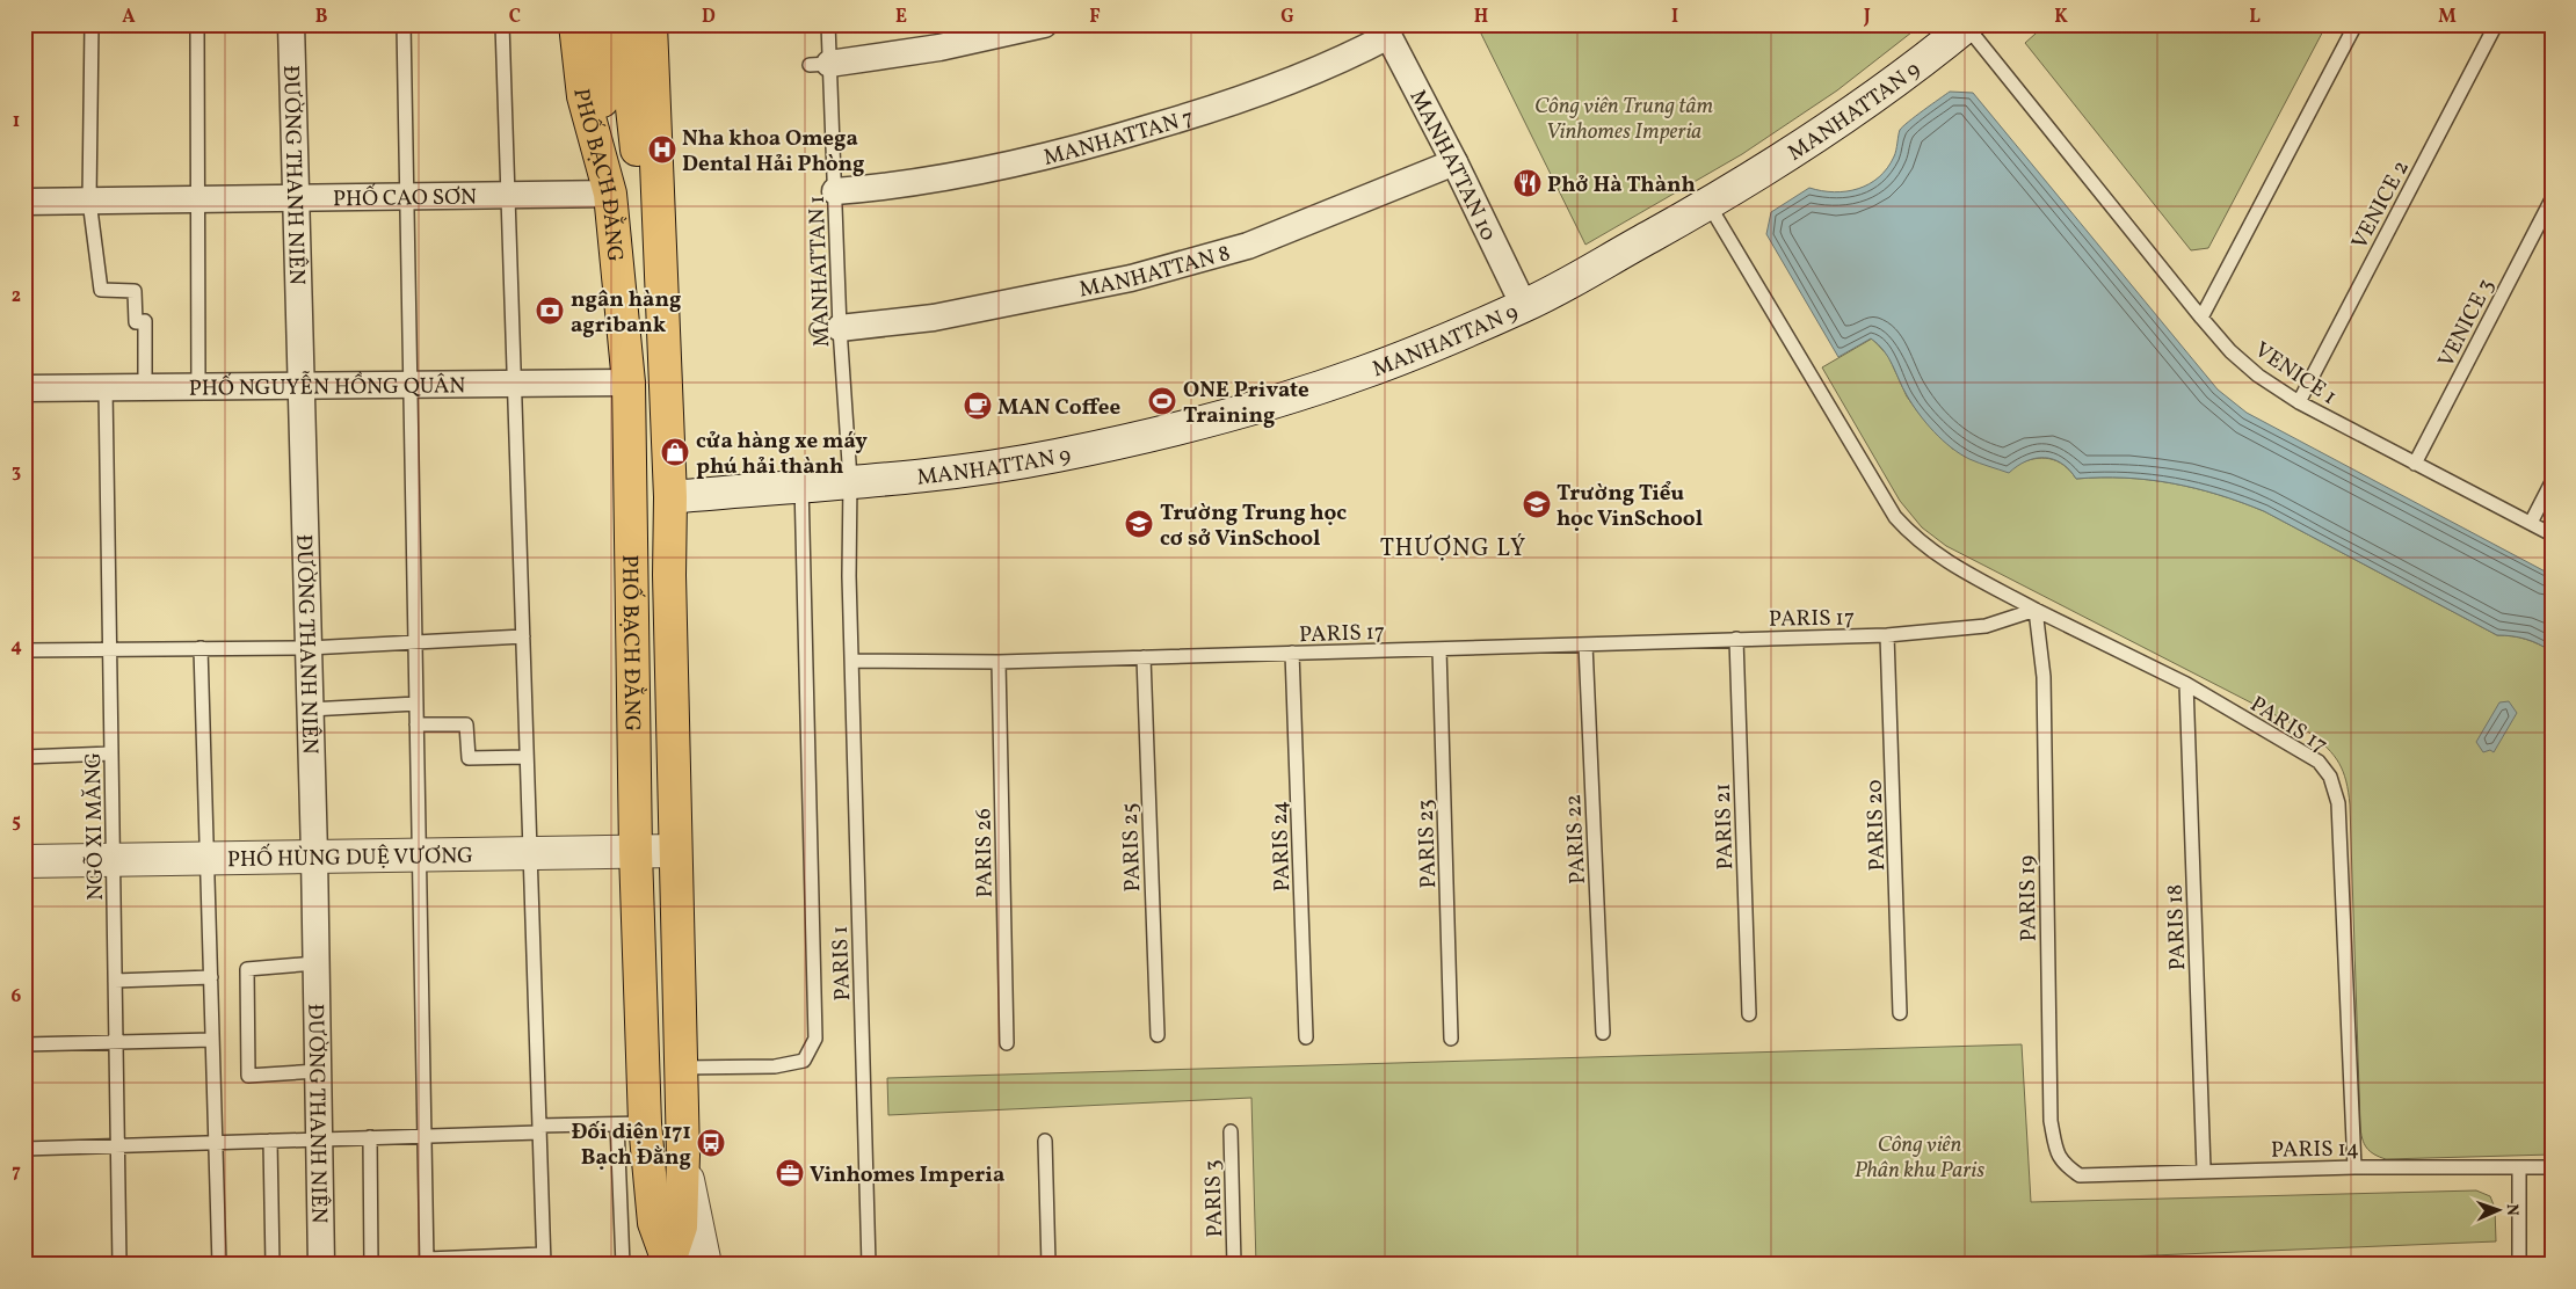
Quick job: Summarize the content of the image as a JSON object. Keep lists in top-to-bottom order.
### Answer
{
  "streets": {
    "main road": ["MANHATTAN 9", "PHỐ BẠCH ĐẰNG", "PHỐ HÙNG DUỆ VƯƠNG"],
    "street": [
      "MANHATTAN 7",
      "MANHATTAN 10",
      "ĐƯỜNG THANH NIÊN",
      "PHỐ CAO SƠN",
      "MANHATTAN 8",
      "PHỐ NGUYỄN HỒNG QUÂN"
    ],
    "lane": [
      "VENICE 2",
      "MANHATTAN 1",
      "VENICE 3",
      "VENICE 1",
      "PARIS 17",
      "PARIS 20",
      "NGÕ XI MĂNG",
      "PARIS 21",
      "PARIS 22",
      "PARIS 23",
      "PARIS 24",
      "PARIS 25",
      "PARIS 26",
      "PARIS 19",
      "PARIS 18",
      "PARIS 1",
      "PARIS 14",
      "PARIS 3"
    ]
  },
  "crossings": [
    ["MANHATTAN 9", "MANHATTAN 10"],
    ["MANHATTAN 9", "PHỐ BẠCH ĐẰNG"],
    ["MANHATTAN 9", "MANHATTAN 1"],
    ["MANHATTAN 9", "VENICE 1"],
    ["MANHATTAN 7", "MANHATTAN 10"],
    ["MANHATTAN 7", "MANHATTAN 1"],
    ["MANHATTAN 10", "MANHATTAN 8"],
    ["ĐƯỜNG THANH NIÊN", "PHỐ CAO SƠN"],
    ["ĐƯỜNG THANH NIÊN", "PHỐ NGUYỄN HỒNG QUÂN"],
    ["ĐƯỜNG THANH NIÊN", "PHỐ HÙNG DUỆ VƯƠNG"],
    ["PHỐ BẠCH ĐẰNG", "PHỐ CAO SƠN"],
    ["PHỐ BẠCH ĐẰNG", "PHỐ NGUYỄN HỒNG QUÂN"],
    ["PHỐ BẠCH ĐẰNG", "PHỐ HÙNG DUỆ VƯƠNG"],
    ["VENICE 2", "VENICE 1"],
    ["MANHATTAN 8", "MANHATTAN 1"],
    ["MANHATTAN 1", "PARIS 17"],
    ["MANHATTAN 1", "PARIS 1"],
    ["VENICE 3", "VENICE 1"],
    ["PHỐ NGUYỄN HỒNG QUÂN", "NGÕ XI MĂNG"],
    ["PARIS 17", "PARIS 20"],
    ["PARIS 17", "PARIS 21"],
    ["PARIS 17", "PARIS 22"],
    ["PARIS 17", "PARIS 23"],
    ["PARIS 17", "PARIS 24"],
    ["PARIS 17", "PARIS 25"],
    ["PARIS 17", "PARIS 26"],
    ["PARIS 17", "PARIS 19"],
    ["PARIS 17", "PARIS 18"],
    ["PARIS 17", "PARIS 1"],
    ["PARIS 17", "PARIS 14"],
    ["NGÕ XI MĂNG", "PHỐ HÙNG DUỆ VƯƠNG"],
    ["PARIS 19", "PARIS 14"],
    ["PARIS 18", "PARIS 14"]
  ],
  "districts": ["THƯỢNG LÝ"],
  "parks": ["Công viên Trung tâm Vinhomes Imperia", "Công viên Phân khu Paris"],
  "places": {
    "hospital": ["Nha khoa Omega Dental Hải Phòng"],
    "restaurant": ["Phở Hà Thành"],
    "bank": ["ngân hàng agribank"],
    "sports": ["ONE Private Training"],
    "cafe": ["MAN Coffee"],
    "shop": ["cửa hàng xe máy phú hải thành"],
    "school or university": ["Trường Tiểu học VinSchool", "Trường Trung học cơ sở VinSchool"],
    "bus stop": ["Đối diện 171 Bạch Đằng"],
    "office": ["Vinhomes Imperia"]
  },
  "north": "right",
  "grid": {
    "columns": [
      "A",
      "B",
      "C",
      "D",
      "E",
      "F",
      "G",
      "H",
      "I",
      "J",
      "K",
      "L",
      "M"
    ],
    "rows": [
      "1",
      "2",
      "3",
      "4",
      "5",
      "6",
      "7"
    ]
  }
}
